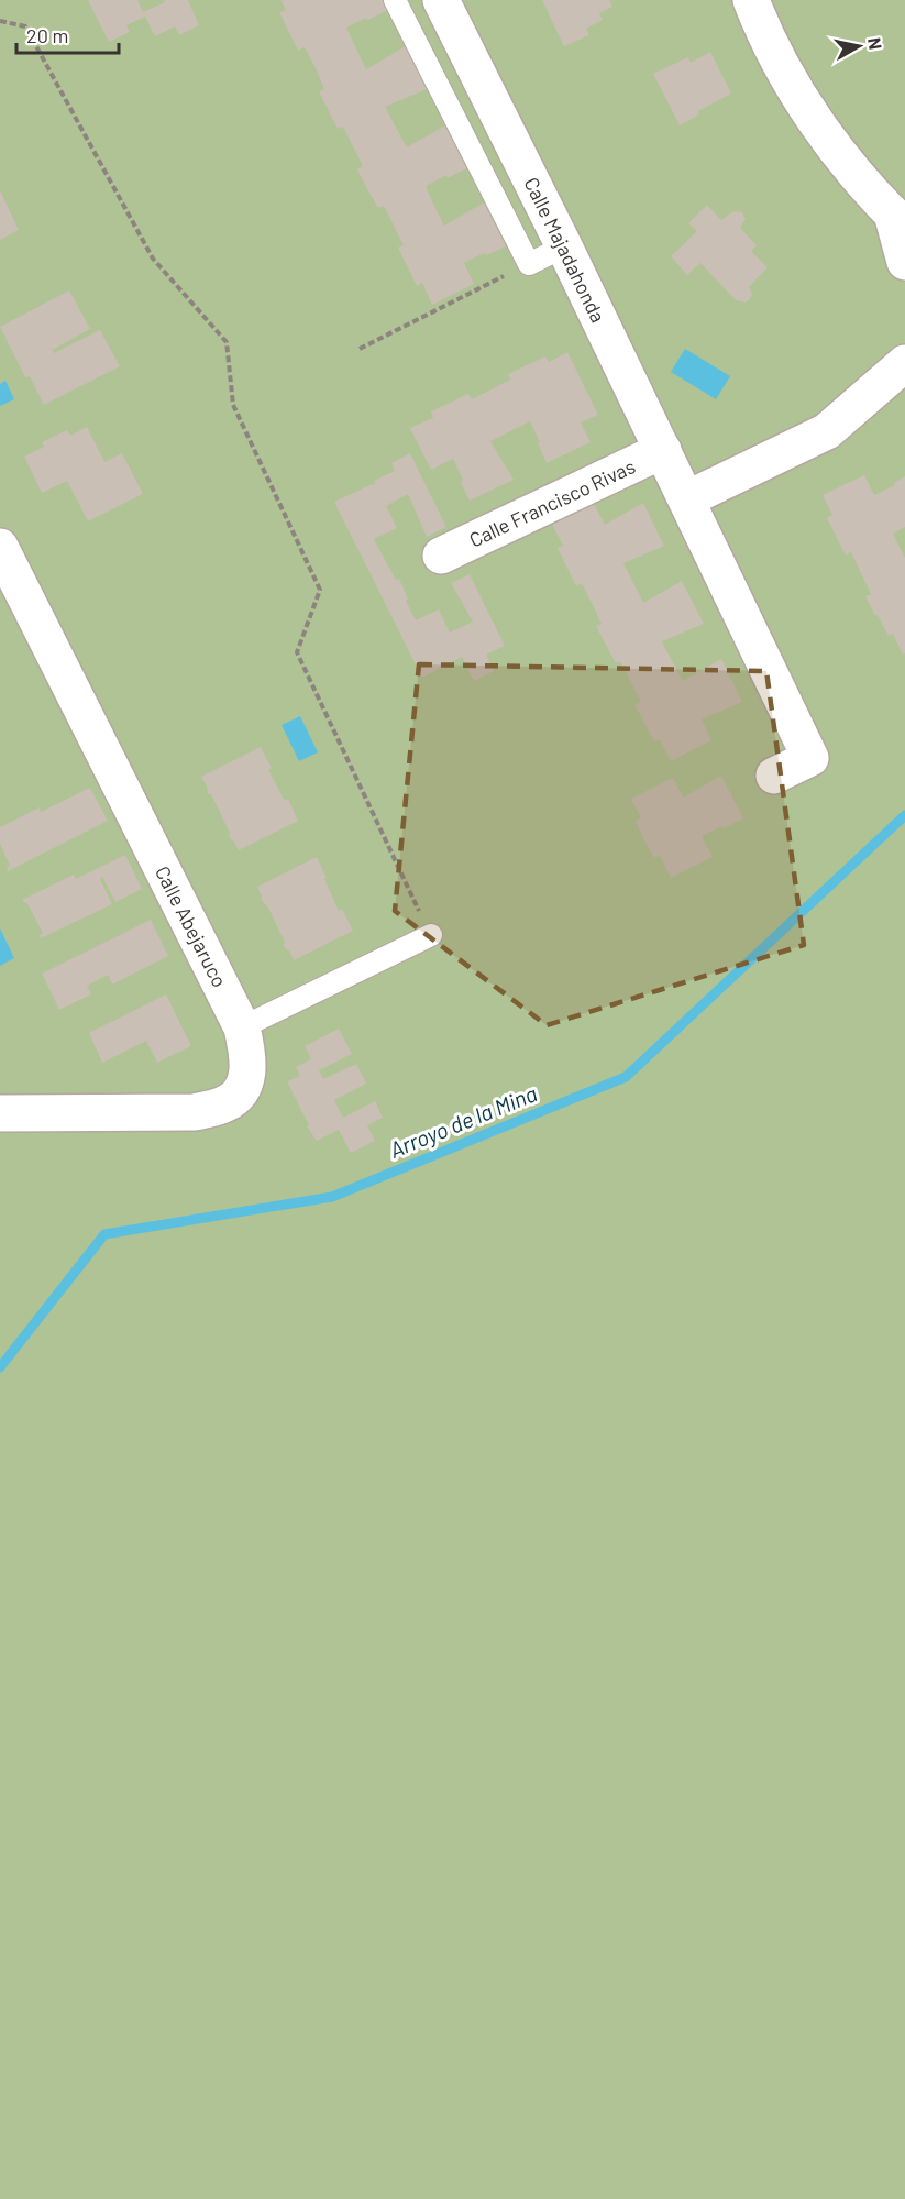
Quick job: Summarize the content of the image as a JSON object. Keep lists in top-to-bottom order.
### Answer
{
  "streets": {
    "street": ["Calle Majadahonda", "Calle Francisco Rivas", "Calle Abejaruco"]
  },
  "crossings": [
    ["Calle Majadahonda", "Calle Francisco Rivas"]
  ],
  "water": ["Arroyo de la Mina"],
  "scale_bar": "20 m",
  "north": "right"
}
